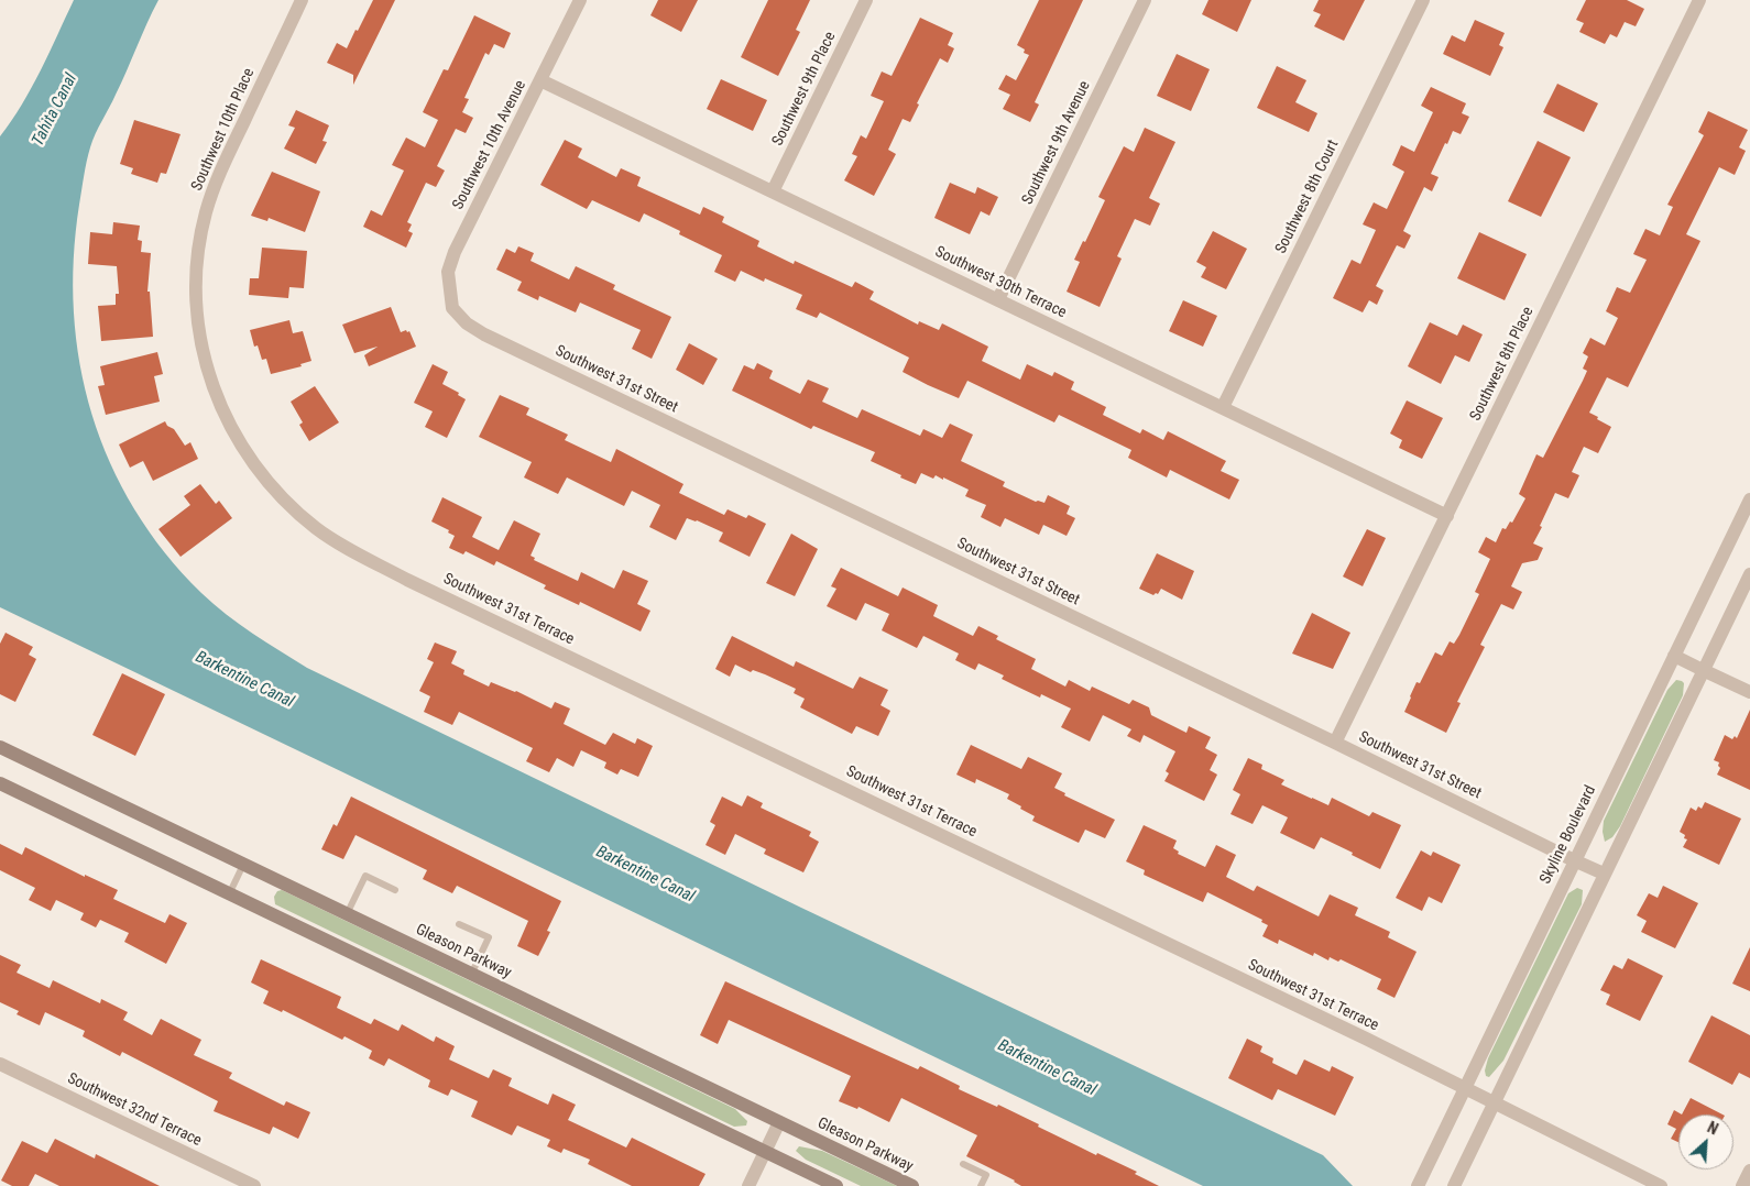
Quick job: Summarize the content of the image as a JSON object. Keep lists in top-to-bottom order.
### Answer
{
  "streets": {
    "main road": ["Gleason Parkway"],
    "street": [
      "Southwest 9th Place",
      "Southwest 10th Place",
      "Southwest 9th Avenue",
      "Southwest 10th Avenue",
      "Southwest 8th Court",
      "Southwest 30th Terrace",
      "Southwest 8th Place",
      "Southwest 31st Street",
      "Southwest 31st Terrace",
      "Skyline Boulevard",
      "Southwest 32nd Terrace"
    ]
  },
  "crossings": [
    ["Southwest 9th Place", "Southwest 30th Terrace"],
    ["Southwest 10th Place", "Southwest 31st Terrace"],
    ["Southwest 9th Avenue", "Southwest 30th Terrace"],
    ["Southwest 10th Avenue", "Southwest 30th Terrace"],
    ["Southwest 10th Avenue", "Southwest 31st Street"],
    ["Southwest 8th Court", "Southwest 30th Terrace"],
    ["Southwest 30th Terrace", "Southwest 8th Place"],
    ["Southwest 8th Place", "Southwest 31st Street"],
    ["Southwest 31st Street", "Skyline Boulevard"],
    ["Southwest 31st Terrace", "Skyline Boulevard"]
  ],
  "water": ["Tahita Canal", "Barkentine Canal"],
  "north": "top right"
}
